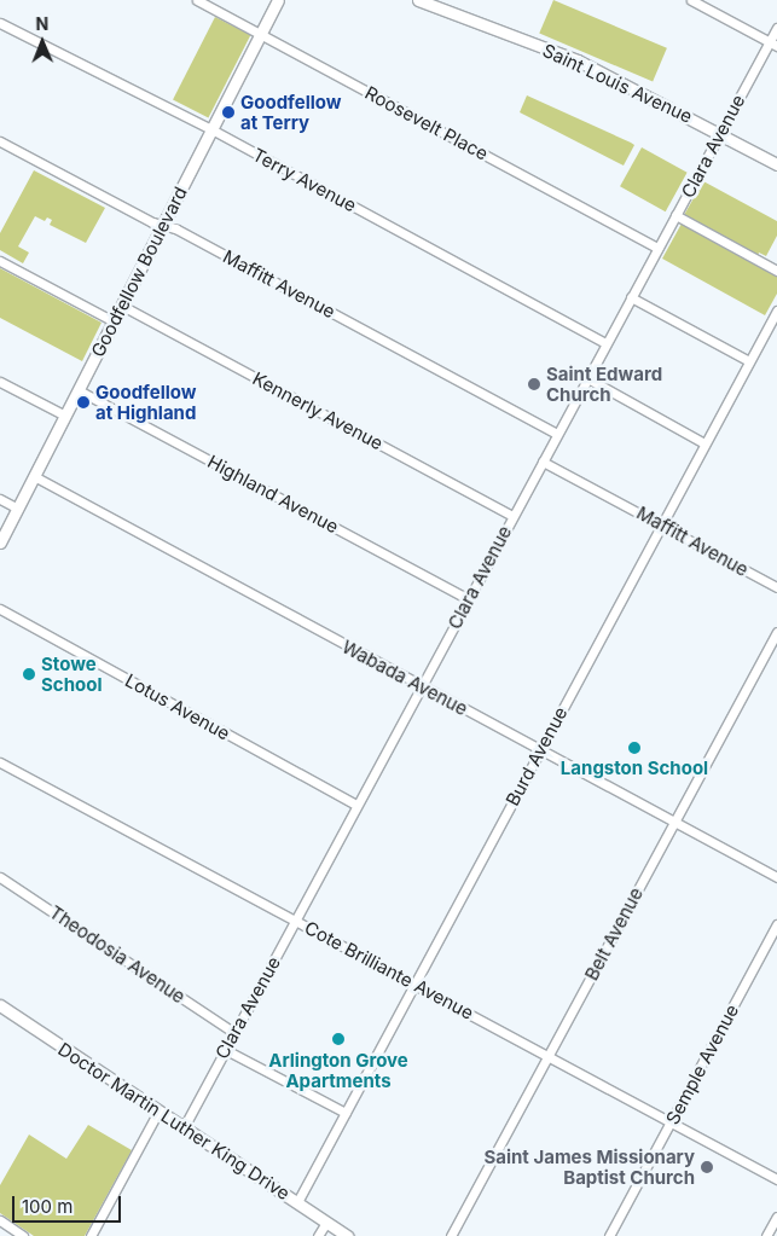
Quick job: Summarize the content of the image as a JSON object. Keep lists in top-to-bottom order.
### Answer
{
  "streets": {
    "main road": ["Saint Louis Avenue", "Goodfellow Boulevard", "Doctor Martin Luther King Drive"],
    "street": [
      "Roosevelt Place",
      "Clara Avenue",
      "Terry Avenue",
      "Maffitt Avenue",
      "Kennerly Avenue",
      "Highland Avenue",
      "Wabada Avenue",
      "Lotus Avenue",
      "Burd Avenue",
      "Belt Avenue",
      "Theodosia Avenue",
      "Cote Brilliante Avenue",
      "Semple Avenue"
    ]
  },
  "crossings": [
    ["Saint Louis Avenue", "Clara Avenue"],
    ["Roosevelt Place", "Clara Avenue"],
    ["Roosevelt Place", "Goodfellow Boulevard"],
    ["Clara Avenue", "Terry Avenue"],
    ["Clara Avenue", "Maffitt Avenue"],
    ["Clara Avenue", "Kennerly Avenue"],
    ["Clara Avenue", "Highland Avenue"],
    ["Clara Avenue", "Wabada Avenue"],
    ["Clara Avenue", "Lotus Avenue"],
    ["Clara Avenue", "Theodosia Avenue"],
    ["Clara Avenue", "Cote Brilliante Avenue"],
    ["Clara Avenue", "Doctor Martin Luther King Drive"],
    ["Terry Avenue", "Goodfellow Boulevard"],
    ["Goodfellow Boulevard", "Maffitt Avenue"],
    ["Goodfellow Boulevard", "Kennerly Avenue"],
    ["Goodfellow Boulevard", "Highland Avenue"],
    ["Goodfellow Boulevard", "Wabada Avenue"],
    ["Maffitt Avenue", "Burd Avenue"],
    ["Wabada Avenue", "Burd Avenue"],
    ["Wabada Avenue", "Belt Avenue"],
    ["Burd Avenue", "Cote Brilliante Avenue"],
    ["Burd Avenue", "Doctor Martin Luther King Drive"],
    ["Belt Avenue", "Cote Brilliante Avenue"],
    ["Cote Brilliante Avenue", "Semple Avenue"]
  ],
  "places": [
    "Goodfellow at Terry",
    "Saint Edward Church",
    "Goodfellow at Highland",
    "Stowe School",
    "Langston School",
    "Arlington Grove Apartments",
    "Saint James Missionary Baptist Church"
  ],
  "scale_bar": "100 m",
  "north": "top"
}
